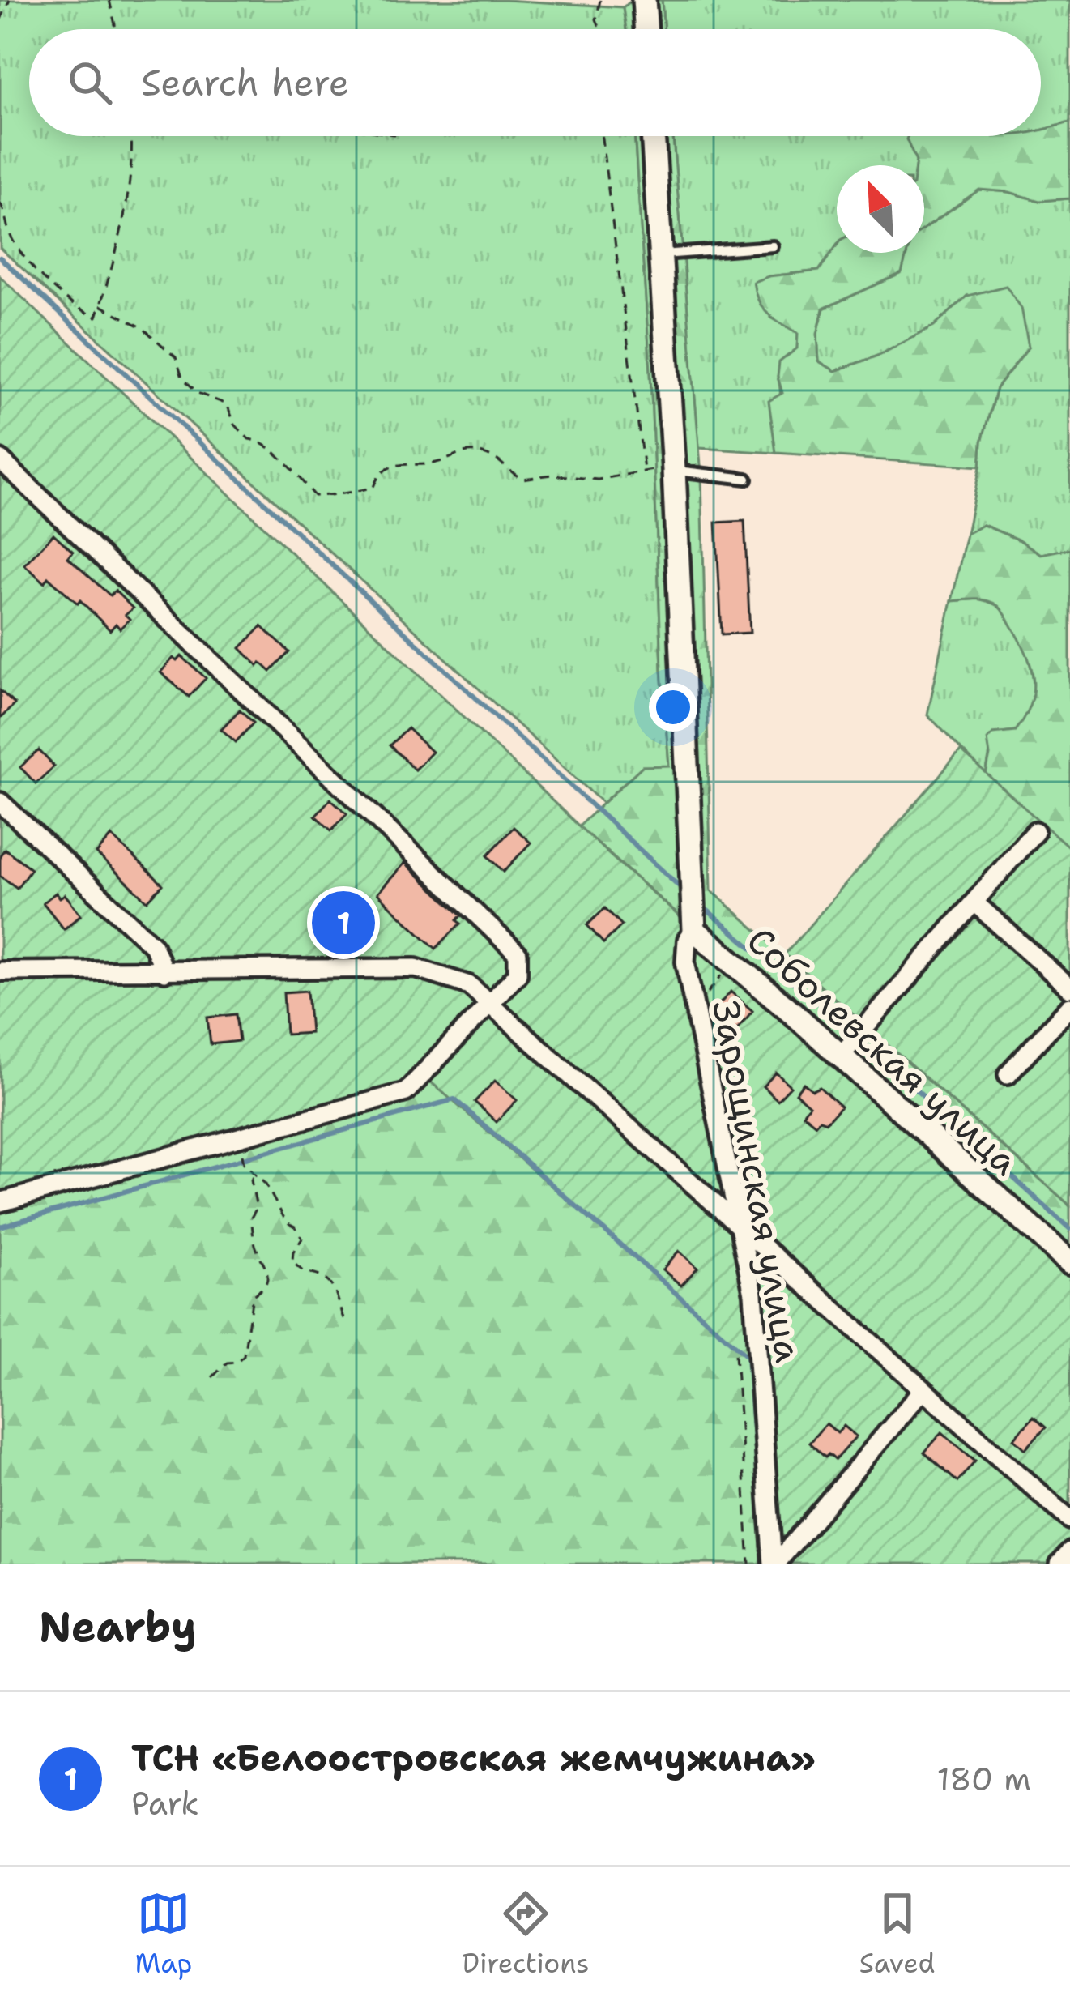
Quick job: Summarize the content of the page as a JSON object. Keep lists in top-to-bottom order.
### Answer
{
  "streets": {
    "street": ["Соболевская улица", "Зарощинская улица"]
  },
  "crossings": [
    ["Соболевская улица", "Зарощинская улица"]
  ],
  "north": "top left",
  "page": {
    "search": "Search here",
    "pins": "1",
    "heading": "Nearby",
    "list": [
      {
        "mark": "1",
        "name": "ТСН «Белоостровская жемчужина»",
        "note": "Park",
        "value": "180 m"
      }
    ],
    "nav": ["Map", "Directions", "Saved"]
  }
}
